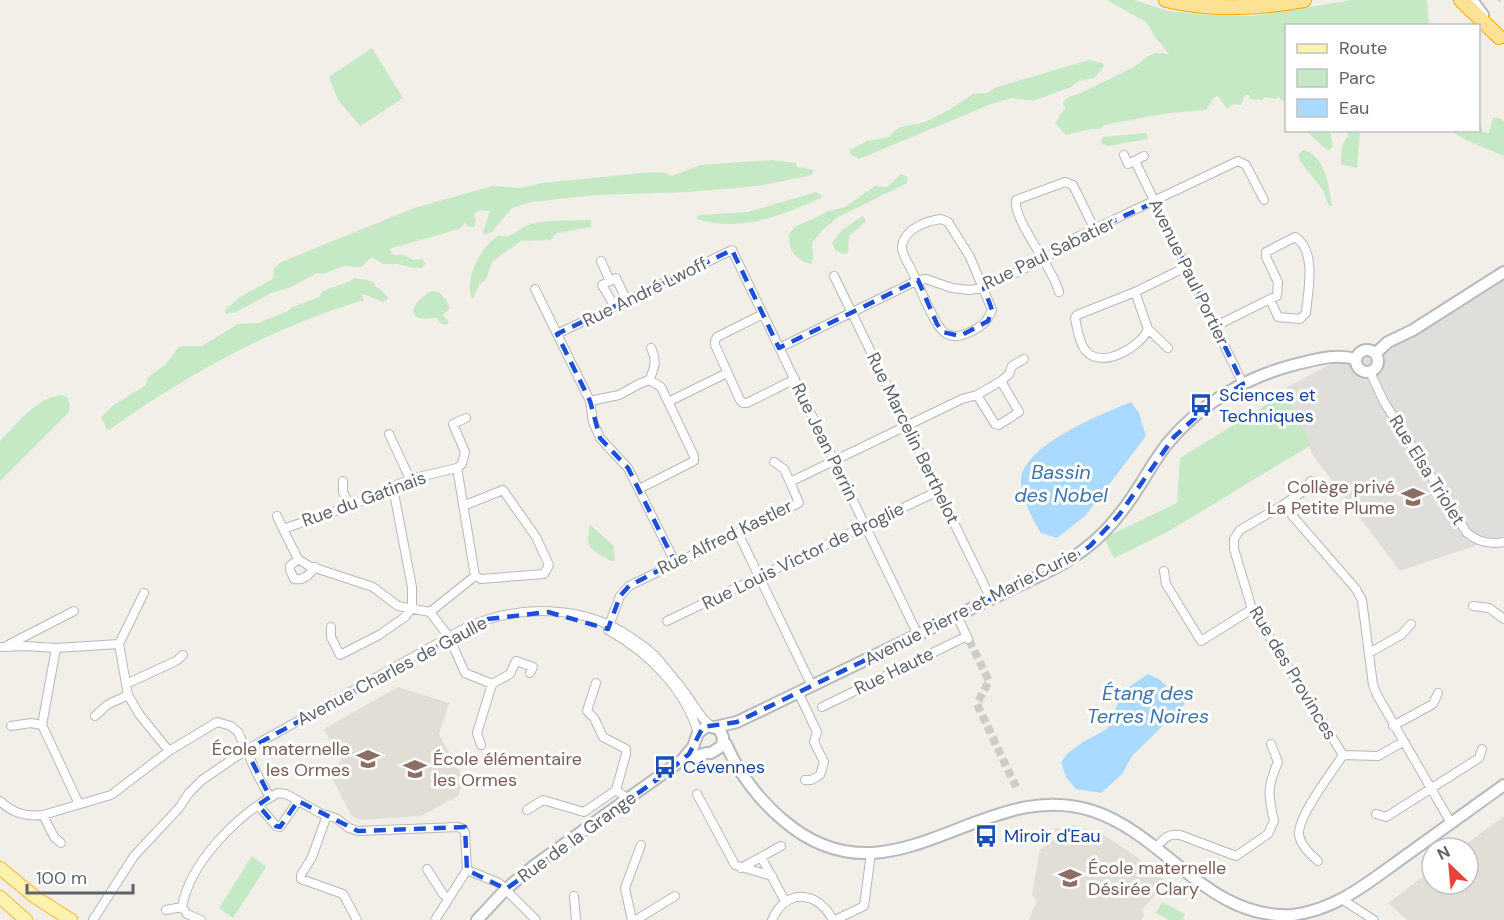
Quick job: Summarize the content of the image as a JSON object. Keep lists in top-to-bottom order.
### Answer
{
  "streets": {
    "street": [
      "Rue Paul Sabatier",
      "Avenue Paul Portier",
      "Rue André Lwoff",
      "Rue Marcelin Berthelot",
      "Rue Jean Perrin",
      "Rue Elsa Triolet",
      "Rue du Gatinais",
      "Rue Alfred Kastler",
      "Rue Louis Victor de Broglie",
      "Avenue Pierre et Marie Curie",
      "Avenue Charles de Gaulle",
      "Rue Haute",
      "Rue des Provinces",
      "Rue de la Grange"
    ]
  },
  "crossings": [
    ["Rue Paul Sabatier", "Avenue Paul Portier"],
    ["Avenue Paul Portier", "Avenue Pierre et Marie Curie"],
    ["Rue André Lwoff", "Rue Jean Perrin"],
    ["Rue Marcelin Berthelot", "Rue Alfred Kastler"],
    ["Rue Marcelin Berthelot", "Rue Louis Victor de Broglie"],
    ["Rue Marcelin Berthelot", "Avenue Pierre et Marie Curie"],
    ["Rue Jean Perrin", "Rue Alfred Kastler"],
    ["Rue Jean Perrin", "Rue Louis Victor de Broglie"],
    ["Rue Jean Perrin", "Avenue Pierre et Marie Curie"],
    ["Rue Elsa Triolet", "Avenue Pierre et Marie Curie"],
    ["Rue Alfred Kastler", "Avenue Charles de Gaulle"],
    ["Avenue Pierre et Marie Curie", "Avenue Charles de Gaulle"],
    ["Avenue Pierre et Marie Curie", "Rue Haute"],
    ["Avenue Pierre et Marie Curie", "Rue de la Grange"],
    ["Avenue Charles de Gaulle", "Rue de la Grange"]
  ],
  "water": ["Bassin des Nobel", "Étang des Terres Noires"],
  "places": {
    "bus stop": ["Sciences et Techniques", "Cévennes", "Miroir d'Eau"],
    "school or university": [
      "Collège privé La Petite Plume",
      "École maternelle les Ormes",
      "École élémentaire les Ormes",
      "École maternelle Désirée Clary"
    ]
  },
  "legend": ["Route", "Parc", "Eau"],
  "scale_bar": "100 m",
  "north": "top left"
}
